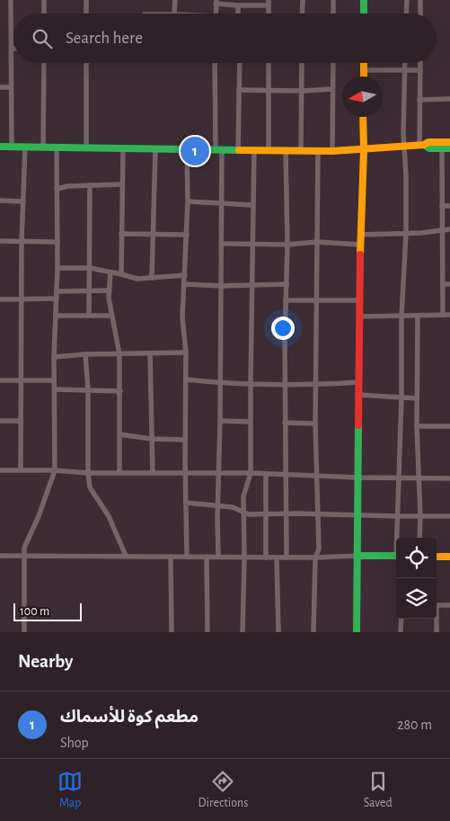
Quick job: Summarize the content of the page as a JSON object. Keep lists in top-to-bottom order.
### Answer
{
  "scale_bar": "100 m",
  "north": "left",
  "page": {
    "search": "Search here",
    "pins": "1",
    "scale": "100 m",
    "heading": "Nearby",
    "list": [
      {
        "mark": "1",
        "name": "مطعم كوة للأسماك",
        "note": "Shop",
        "value": "280 m"
      }
    ],
    "nav": ["Map", "Directions", "Saved"]
  }
}
